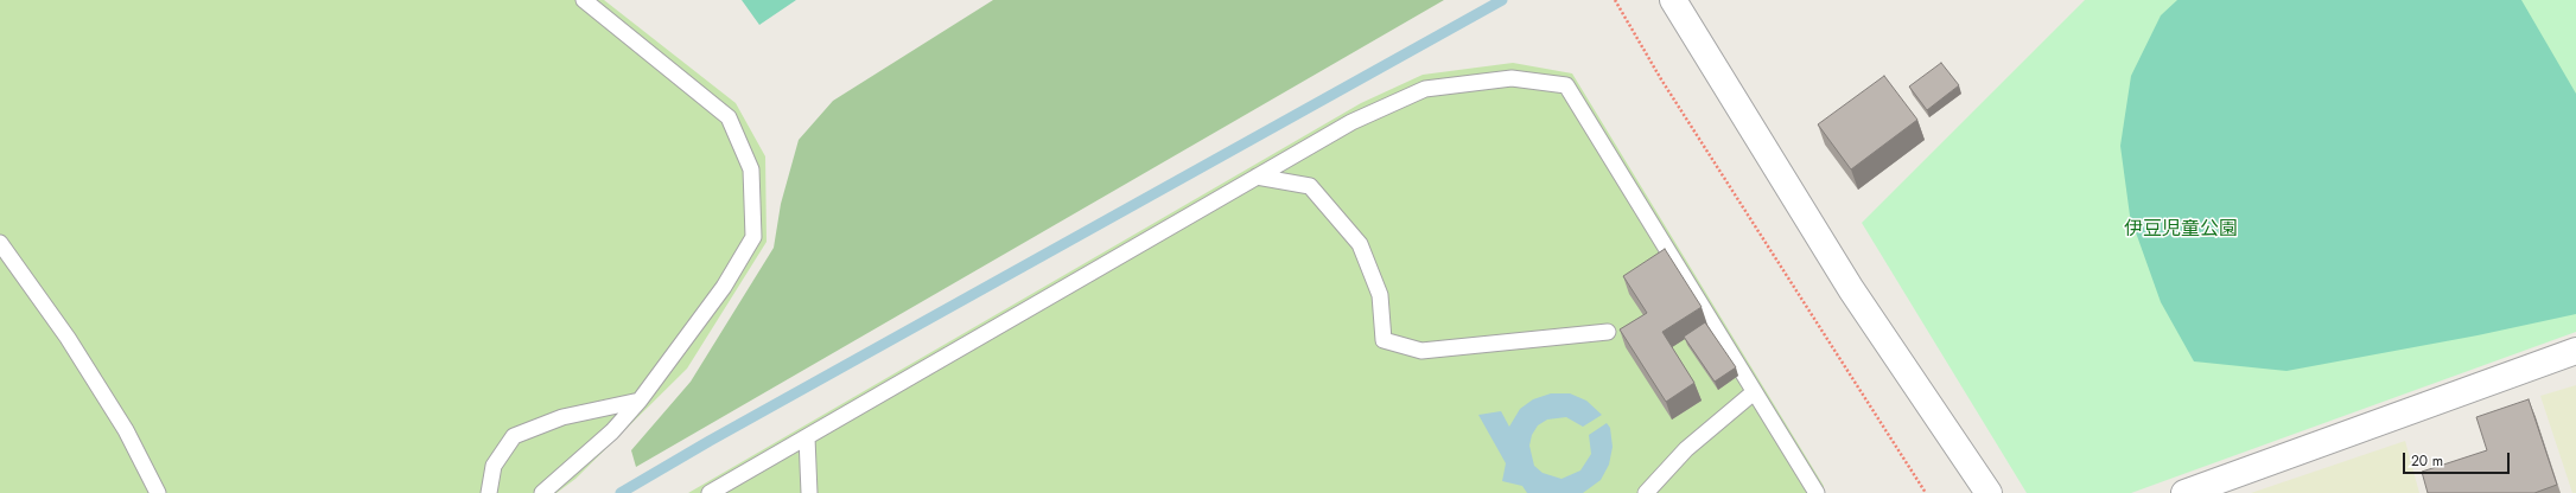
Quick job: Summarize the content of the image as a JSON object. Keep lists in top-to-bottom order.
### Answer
{
  "parks": ["伊豆児童公園"],
  "scale_bar": "20 m"
}
